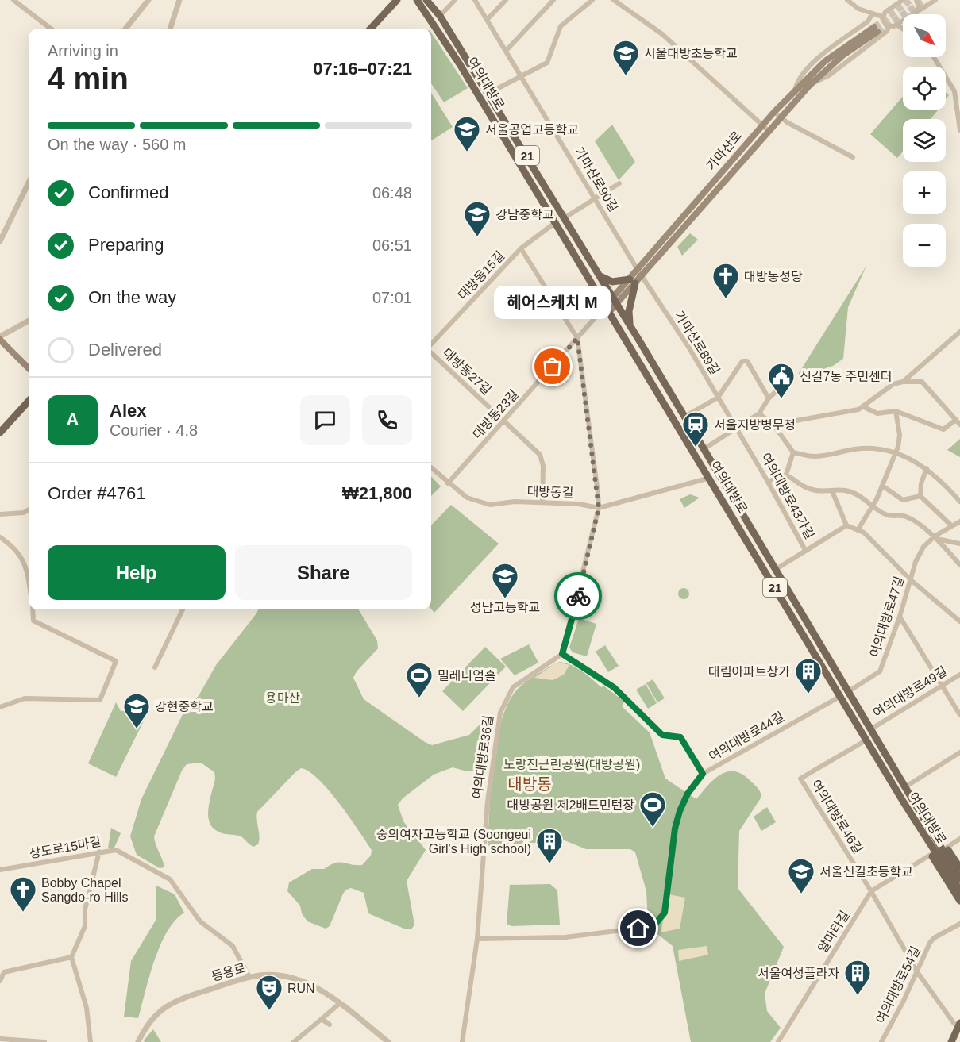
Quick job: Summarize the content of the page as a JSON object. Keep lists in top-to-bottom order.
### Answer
{
  "streets": {
    "main road": ["여의대방로", "가마산로", "21"],
    "street": [
      "가마산로90길",
      "대방동15길",
      "가마산로89길",
      "대방동27길",
      "대방동23길",
      "대방동길",
      "여의대방로43가길",
      "여의대방로47길",
      "여의대방로49길",
      "여의대방로44길",
      "여의대방로36길",
      "여의대방로46길",
      "상도로15마길",
      "알마타길",
      "등용로",
      "여의대방로54길"
    ]
  },
  "crossings": [
    ["여의대방로", "가마산로"],
    ["여의대방로", "21"],
    ["여의대방로", "대방동15길"],
    ["여의대방로", "대방동23길"],
    ["여의대방로", "대방동길"],
    ["여의대방로", "여의대방로47길"],
    ["여의대방로", "여의대방로49길"],
    ["여의대방로", "여의대방로44길"],
    ["여의대방로", "여의대방로46길"],
    ["가마산로", "가마산로90길"],
    ["가마산로", "가마산로89길"],
    ["가마산로", "대방동23길"],
    ["21", "알마타길"],
    ["가마산로90길", "가마산로89길"],
    ["가마산로89길", "여의대방로43가길"],
    ["대방동27길", "대방동23길"],
    ["대방동27길", "대방동길"],
    ["대방동23길", "대방동길"],
    ["여의대방로47길", "여의대방로44길"],
    ["여의대방로44길", "여의대방로36길"],
    ["여의대방로46길", "알마타길"],
    ["여의대방로46길", "여의대방로54길"],
    ["상도로15마길", "등용로"]
  ],
  "districts": ["대방동"],
  "parks": ["용마산", "노량진근린공원(대방공원)"],
  "places": {
    "school or university": [
      "서울대방초등학교",
      "서울공업고등학교",
      "강남중학교",
      "성남고등학교",
      "강현중학교",
      "서울신길초등학교"
    ],
    "church": ["대방동성당", "Bobby Chapel Sangdo-ro Hills"],
    "other": ["헤어스케치 M"],
    "public building": ["신길7동 주민센터"],
    "station": ["서울지방병무청"],
    "building": ["대림아파트상가", "숭의여자고등학교 (Soongeui Girl's High school)", "서울여성플라자"],
    "sports": ["밀레니엄홀", "대방공원 제2배드민턴장"],
    "theatre": ["RUN"]
  },
  "north": "bottom right",
  "page": {
    "map_buttons": ["+", "−"],
    "heading": ["4 min", "Arriving in", "07:16–07:21"],
    "panel": [
      "Alex",
      "Courier · 4.8",
      "Order #4761",
      "₩21,800"
    ],
    "bar": "On the way · 560 m",
    "list": [
      ["Confirmed", "06:48"],
      ["Preparing", "06:51"],
      ["On the way", "07:01"],
      "Delivered"
    ],
    "bubble": "헤어스케치 M",
    "round": "A",
    "buttons": ["Help", "Share"]
  }
}
